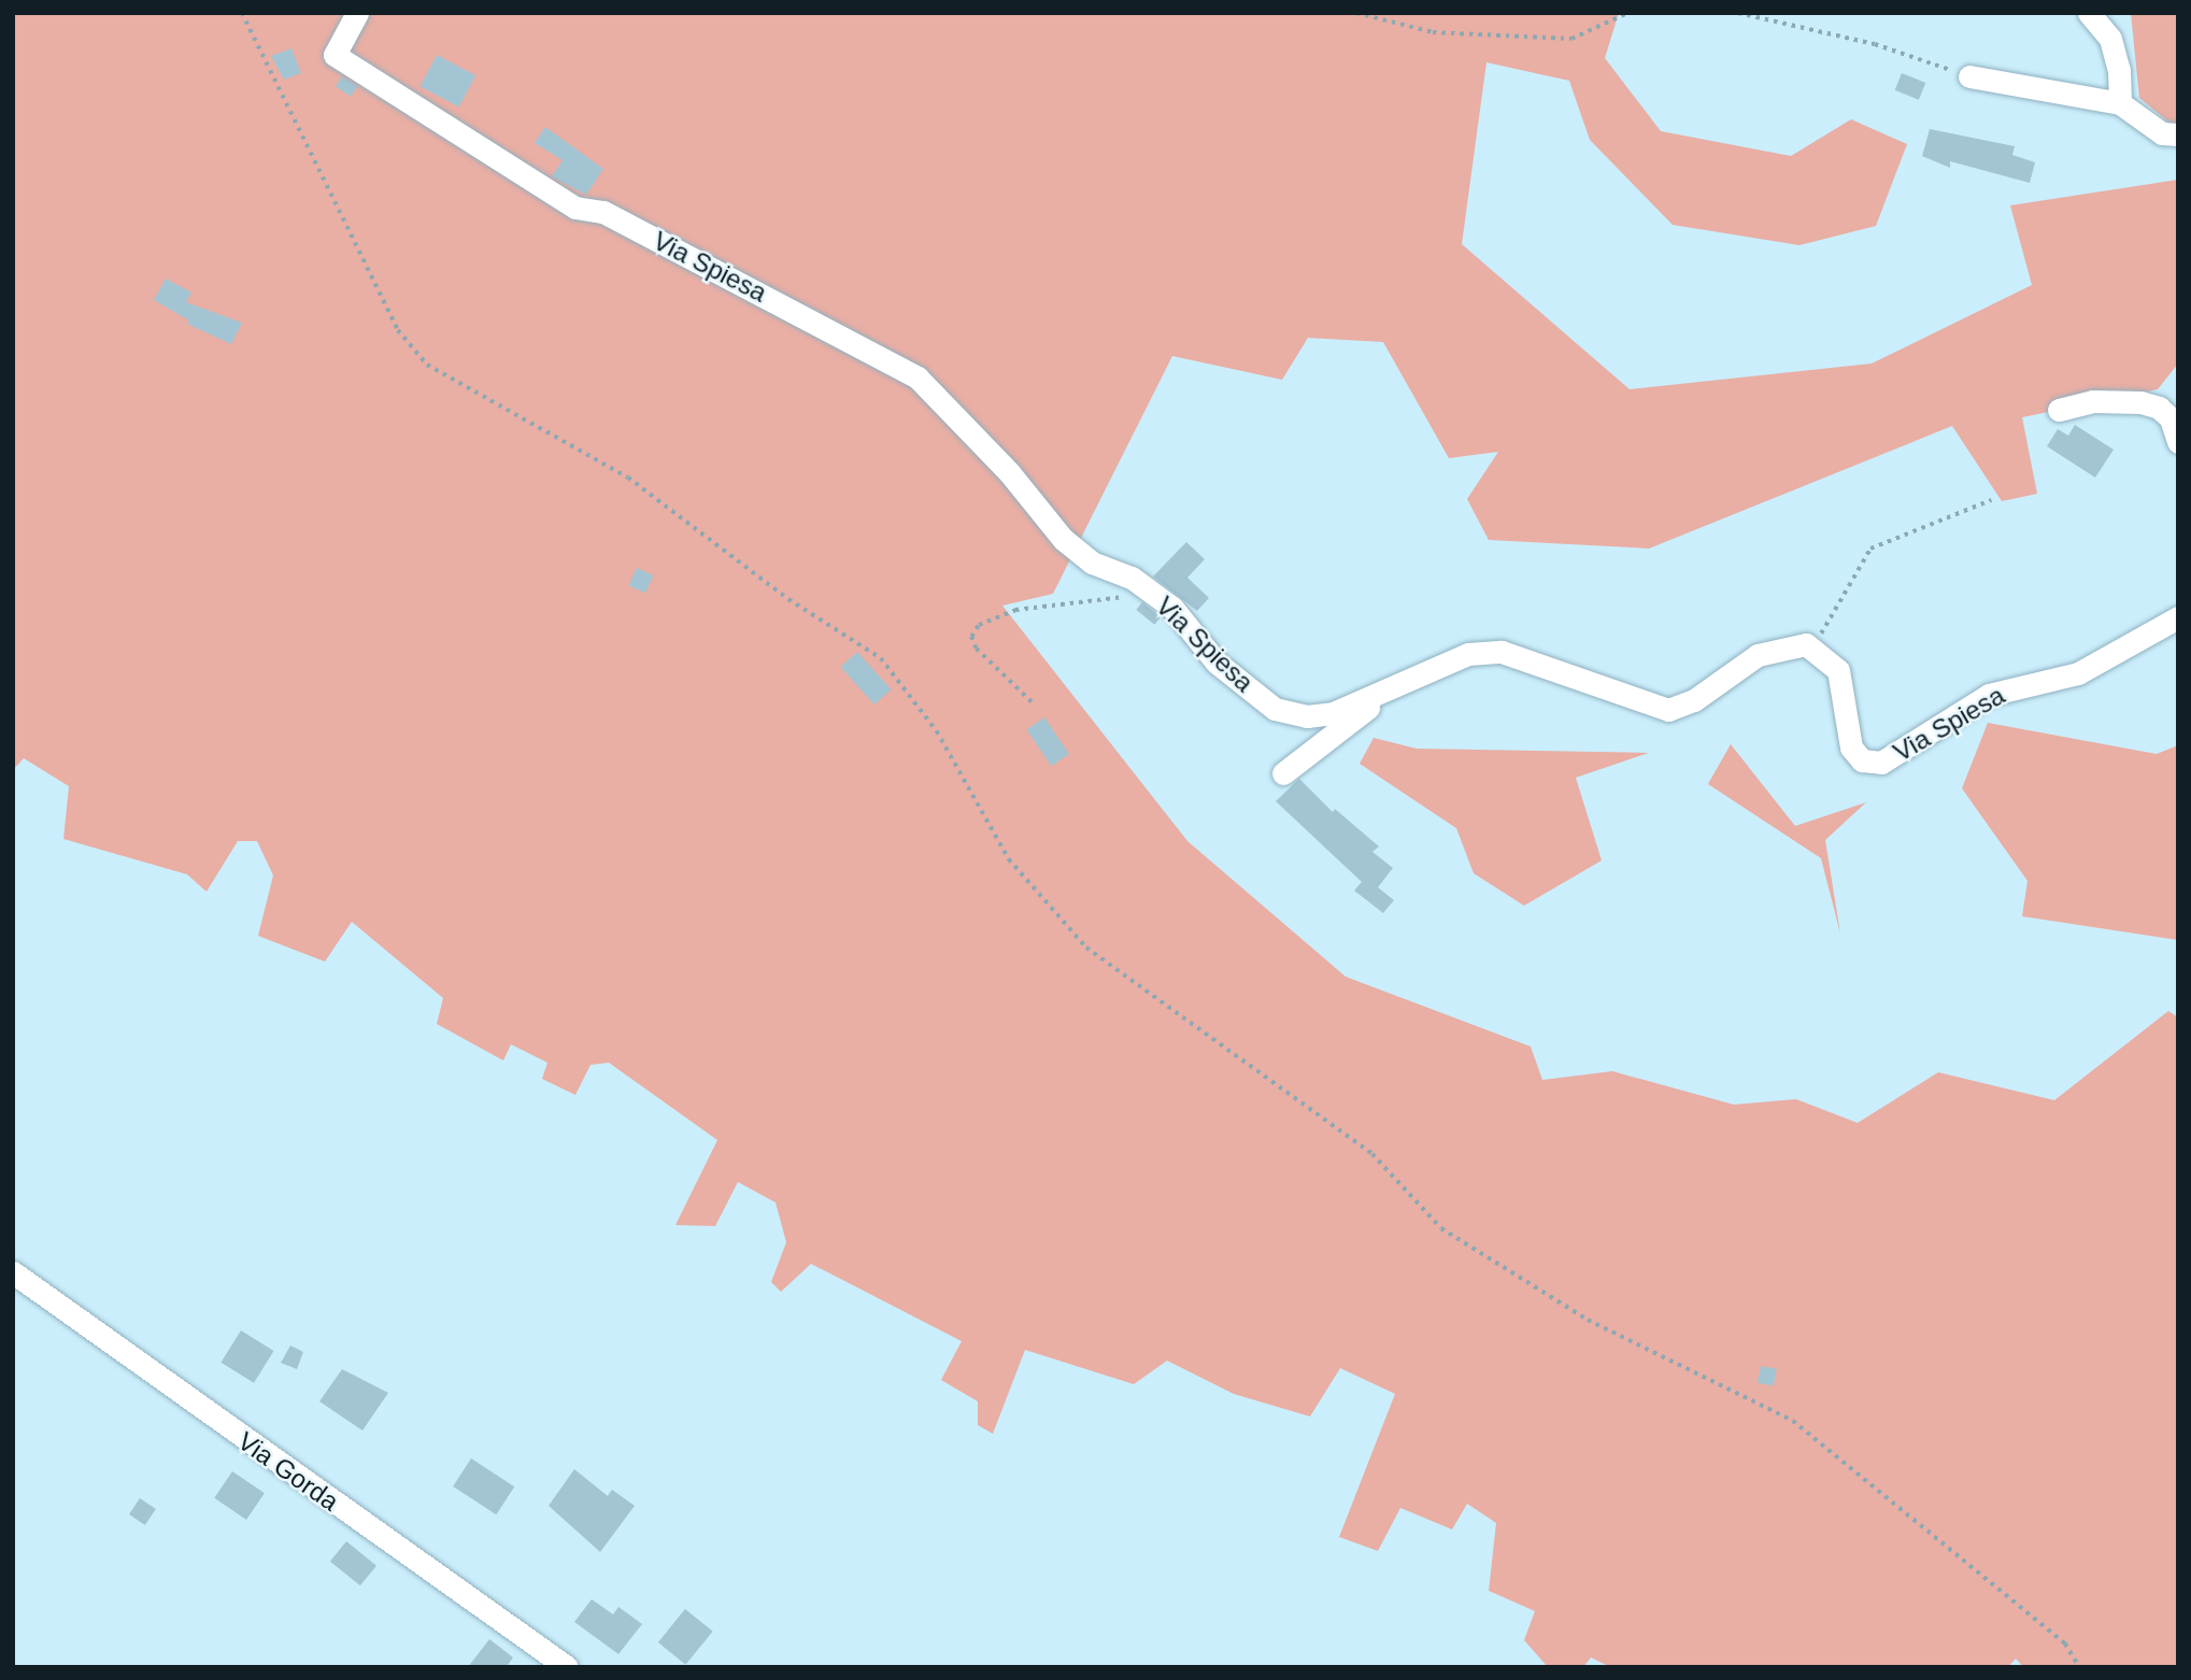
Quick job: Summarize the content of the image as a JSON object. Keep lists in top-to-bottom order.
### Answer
{
  "streets": {
    "street": ["Via Spiesa", "Via Gorda"]
  }
}
